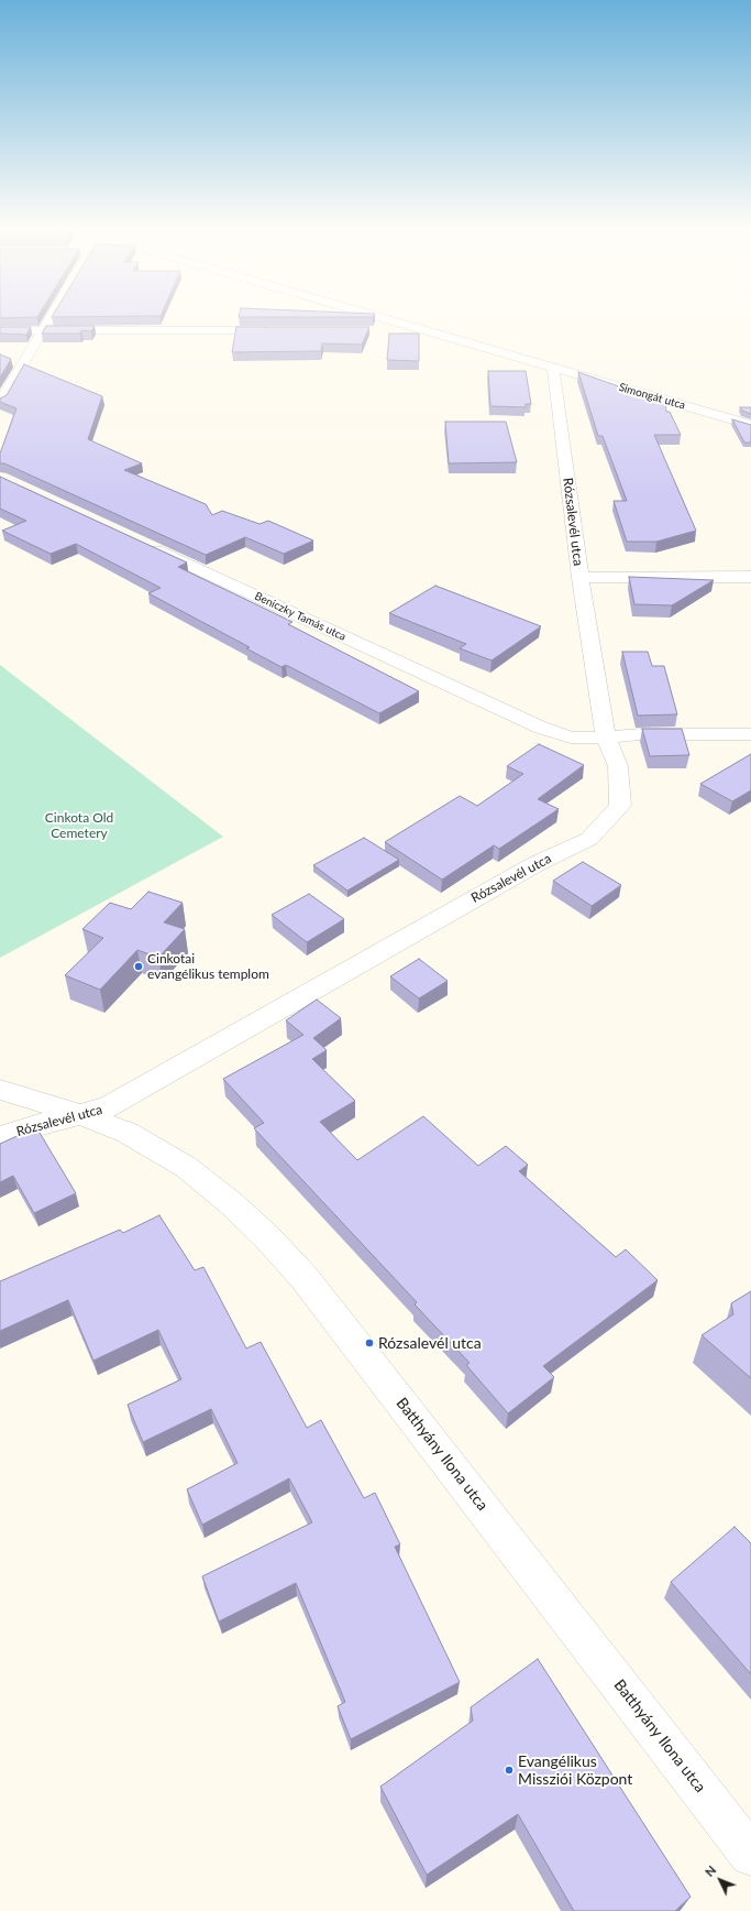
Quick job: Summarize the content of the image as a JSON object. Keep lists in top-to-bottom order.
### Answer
{
  "streets": {
    "street": [
      "Simongát utca",
      "Rózsalevél utca",
      "Beniczky Tamás utca",
      "Batthyány Ilona utca"
    ]
  },
  "crossings": [
    ["Simongát utca", "Rózsalevél utca"],
    ["Rózsalevél utca", "Beniczky Tamás utca"],
    ["Rózsalevél utca", "Batthyány Ilona utca"]
  ],
  "parks": ["Cinkota Old Cemetery"],
  "places": ["Cinkotai evangélikus templom", "Rózsalevél utca", "Evangélikus Missziói Központ"],
  "north": "top left"
}
